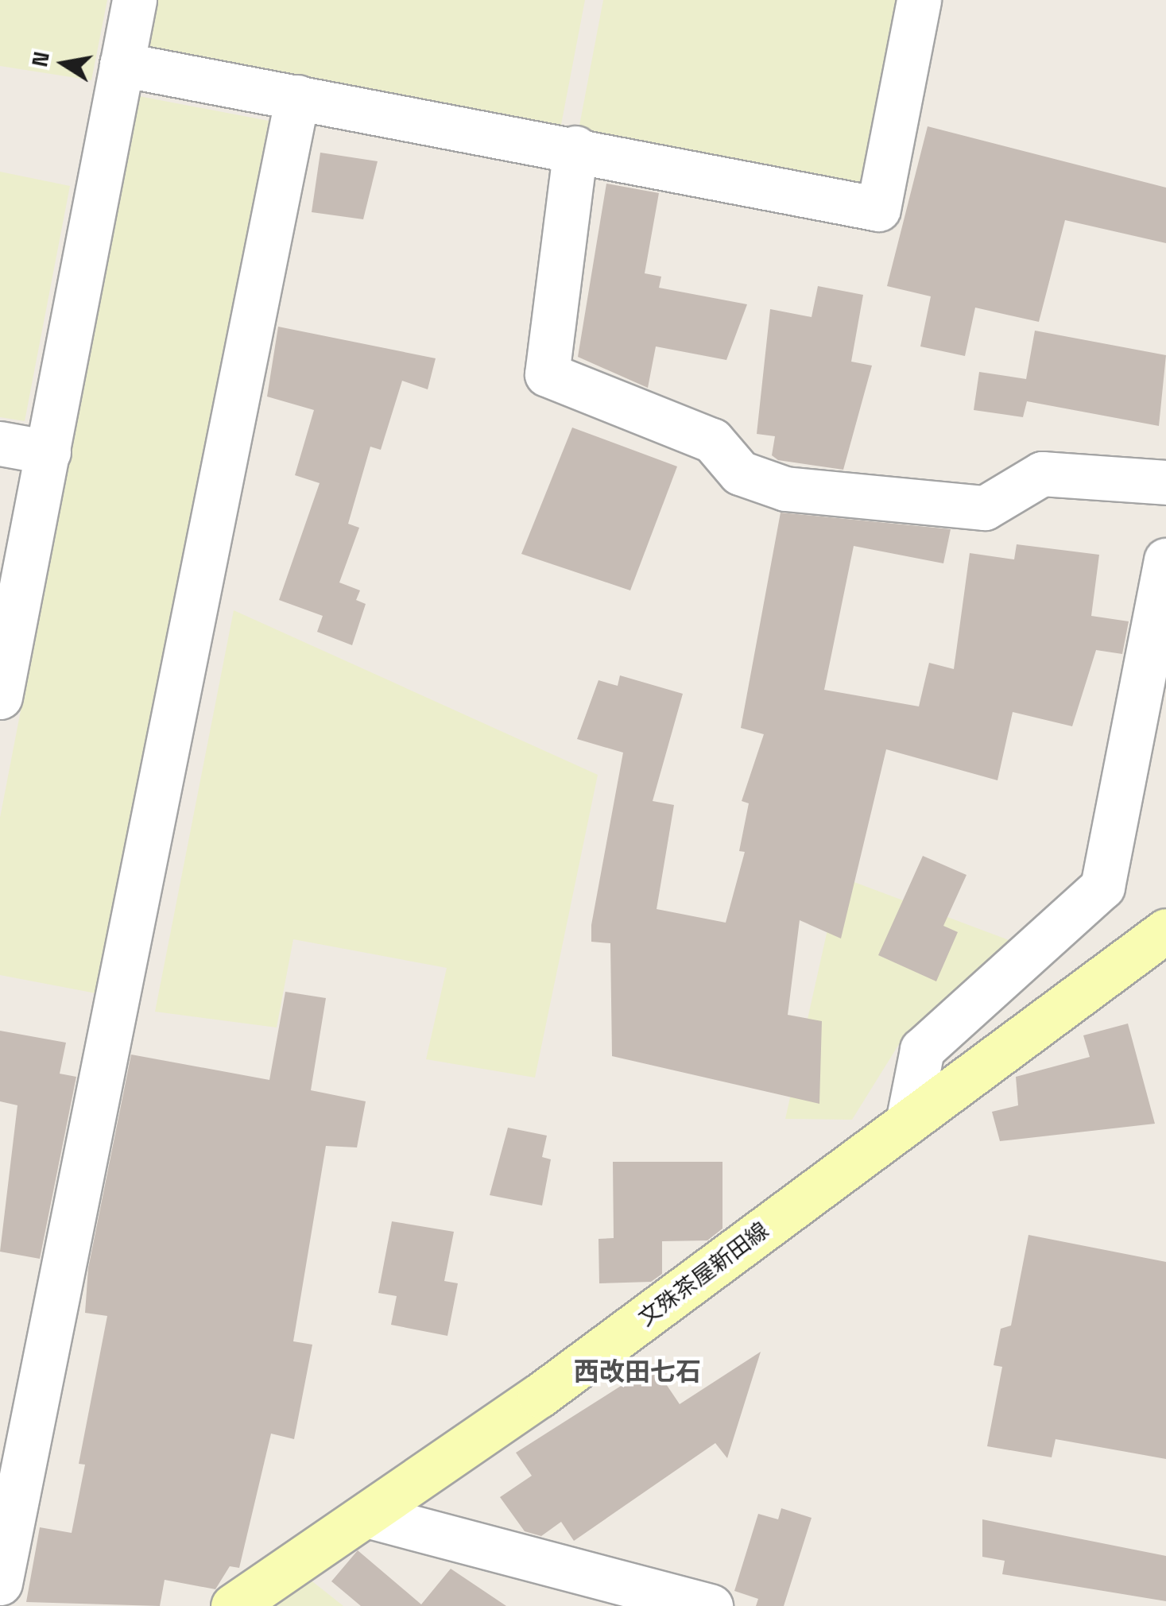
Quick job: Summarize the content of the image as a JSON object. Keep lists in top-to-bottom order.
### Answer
{
  "streets": {
    "main road": ["文殊茶屋新田線"]
  },
  "districts": ["西改田七石"],
  "north": "left"
}
